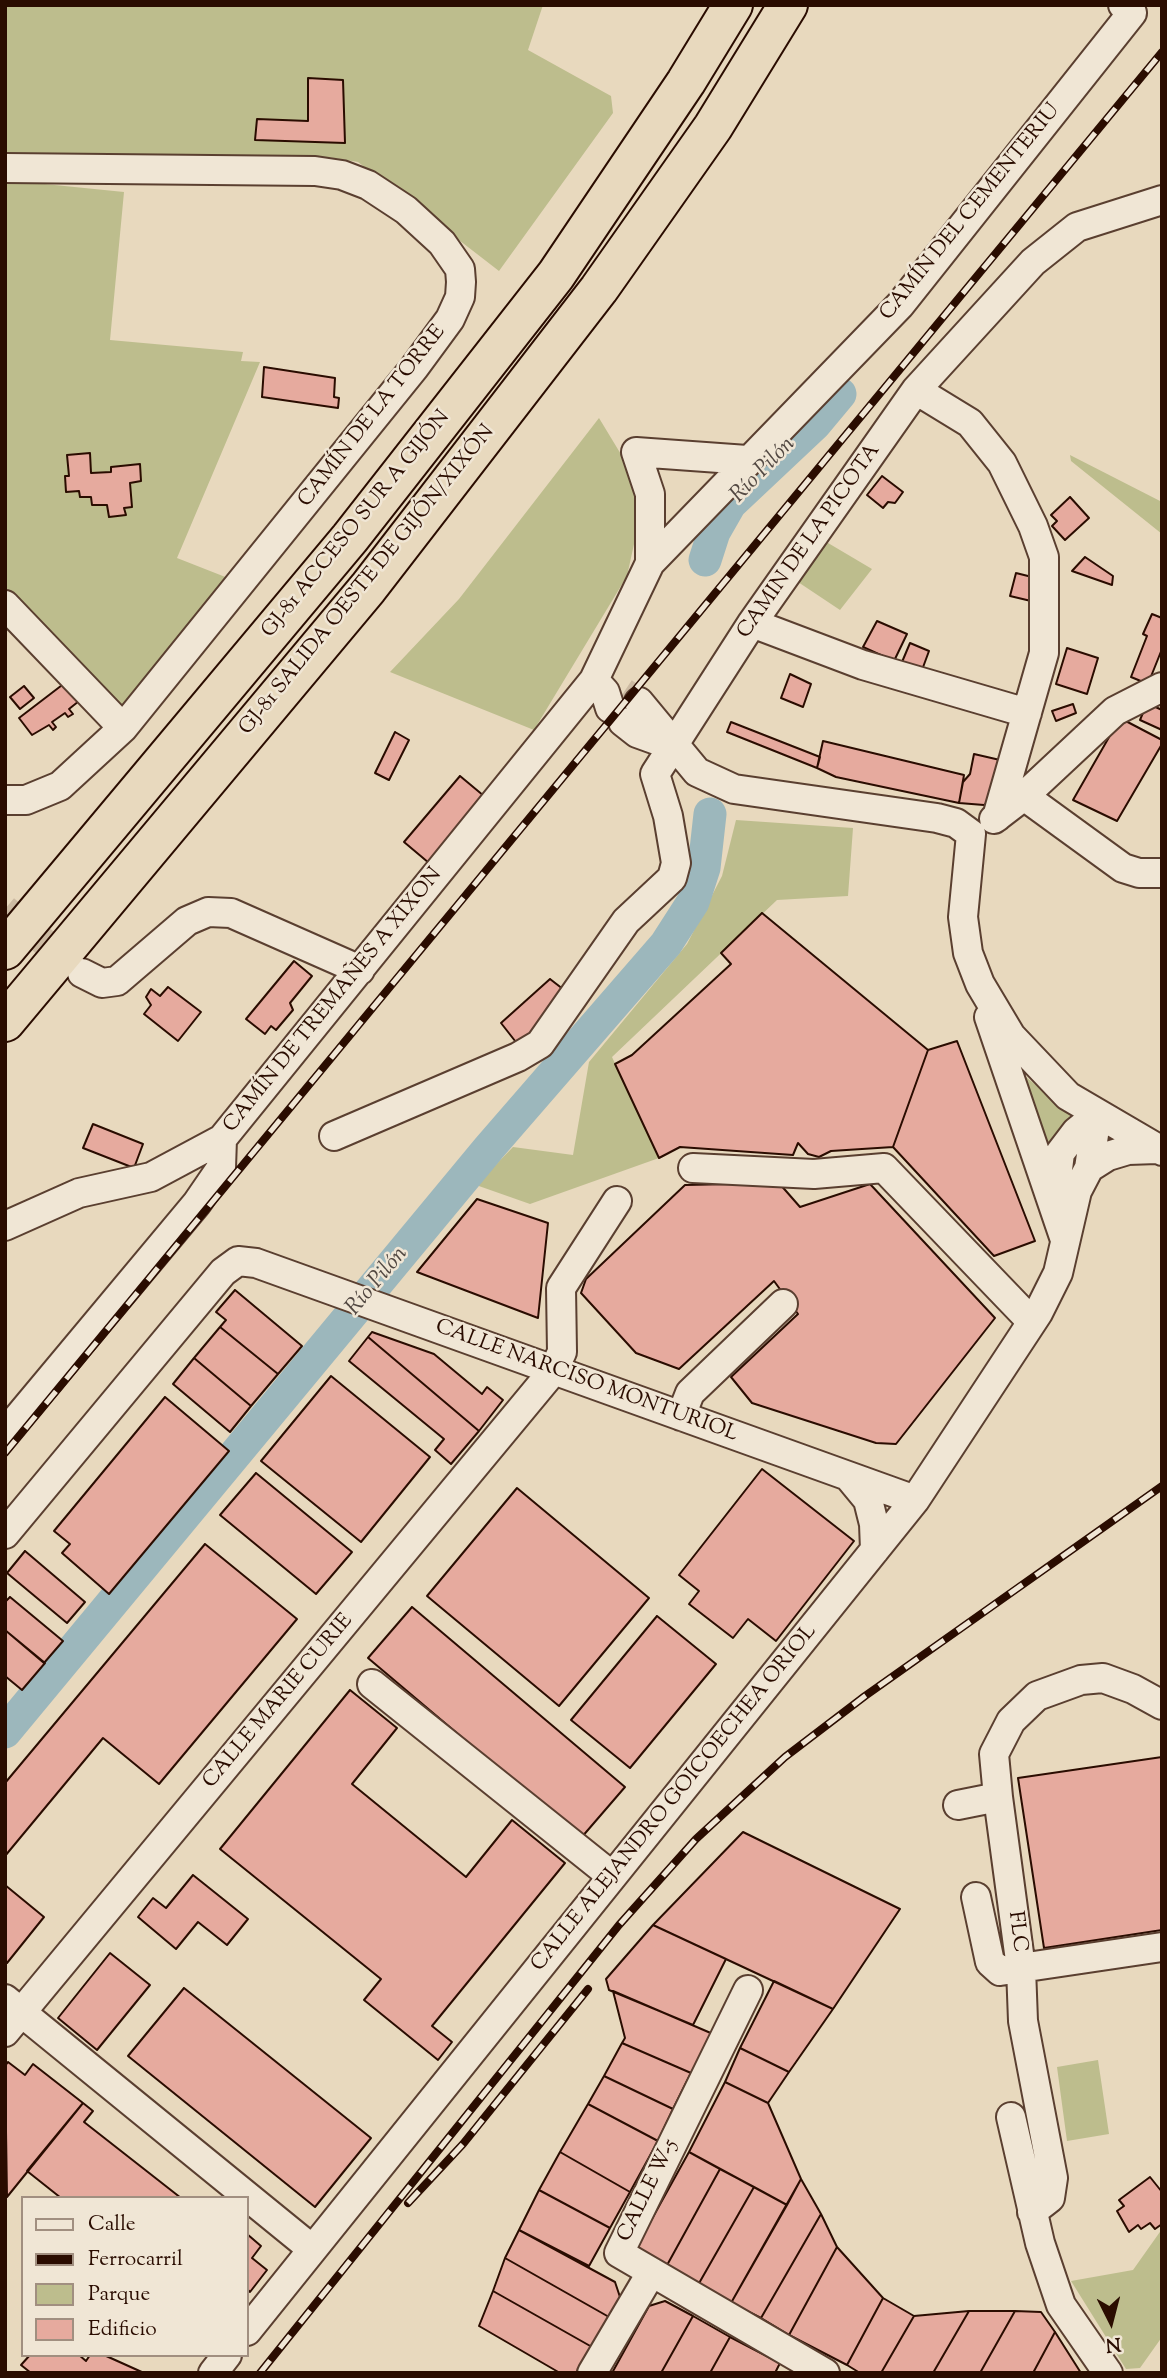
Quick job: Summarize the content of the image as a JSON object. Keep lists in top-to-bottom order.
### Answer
{
  "streets": {
    "highway": ["GJ-81 ACCESO SUR A GIJÓN", "GJ-81 SALIDA OESTE DE GIJÓN/XIXÓN"],
    "street": [
      "CAMÍN DEL CEMENTERIU",
      "CAMÍN DE LA TORRE",
      "CAMIN DE LA PICOTA",
      "CAMÍN DE TREMAÑES A XIXON",
      "CALLE NARCISO MONTURIOL",
      "CALLE MARIE CURIE",
      "CALLE ALEJANDRO GOICOECHEA ORIOL",
      "FLC",
      "CALLE W-5"
    ]
  },
  "crossings": [
    ["CAMÍN DEL CEMENTERIU", "CAMÍN DE TREMAÑES A XIXON"],
    ["CALLE NARCISO MONTURIOL", "CALLE MARIE CURIE"],
    ["CALLE NARCISO MONTURIOL", "CALLE ALEJANDRO GOICOECHEA ORIOL"]
  ],
  "water": ["Río Pilón"],
  "legend": [
    "Calle",
    "Ferrocarril",
    "Parque",
    "Edificio"
  ],
  "north": "bottom"
}
